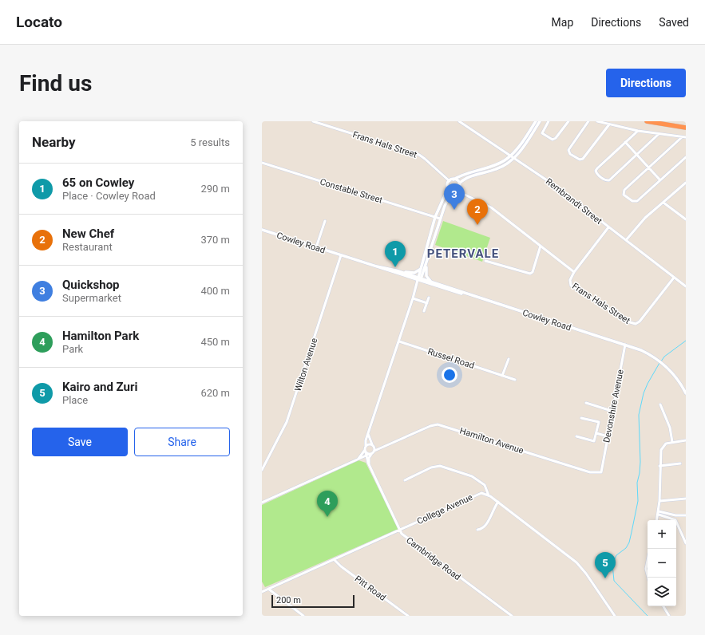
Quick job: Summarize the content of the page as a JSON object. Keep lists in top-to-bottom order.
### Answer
{
  "streets": {
    "street": [
      "Frans Hals Street",
      "Constable Street",
      "Rembrandt Street",
      "Cowley Road",
      "Russel Road",
      "Wilton Avenue",
      "Devonshire Avenue",
      "Hamilton Avenue",
      "College Avenue",
      "Cambridge Road",
      "Pitt Road"
    ]
  },
  "crossings": [
    ["Frans Hals Street", "Rembrandt Street"],
    ["Cowley Road", "Wilton Avenue"],
    ["Cowley Road", "Devonshire Avenue"],
    ["Devonshire Avenue", "Hamilton Avenue"],
    ["Hamilton Avenue", "Cambridge Road"],
    ["College Avenue", "Cambridge Road"],
    ["College Avenue", "Pitt Road"]
  ],
  "districts": ["PETERVALE"],
  "scale_bar": "200 m",
  "page": {
    "header": "Locato",
    "nav": ["Map", "Directions", "Saved"],
    "buttons": [
      "Directions",
      ["Save", "Share"]
    ],
    "title": "Find us",
    "heading": ["Nearby", "5 results"],
    "list": [
      {
        "mark": "1",
        "name": "65 on Cowley",
        "note": "Place · Cowley Road",
        "value": "290 m"
      },
      {
        "mark": "2",
        "name": "New Chef",
        "note": "Restaurant",
        "value": "370 m"
      },
      {
        "mark": "3",
        "name": "Quickshop",
        "note": "Supermarket",
        "value": "400 m"
      },
      {
        "mark": "4",
        "name": "Hamilton Park",
        "note": "Park",
        "value": "450 m"
      },
      {
        "mark": "5",
        "name": "Kairo and Zuri",
        "note": "Place",
        "value": "620 m"
      }
    ],
    "pins": [
      "3",
      "2",
      "1",
      "4",
      "5"
    ],
    "map_buttons": ["+", "−"],
    "scale": "200 m"
  }
}
